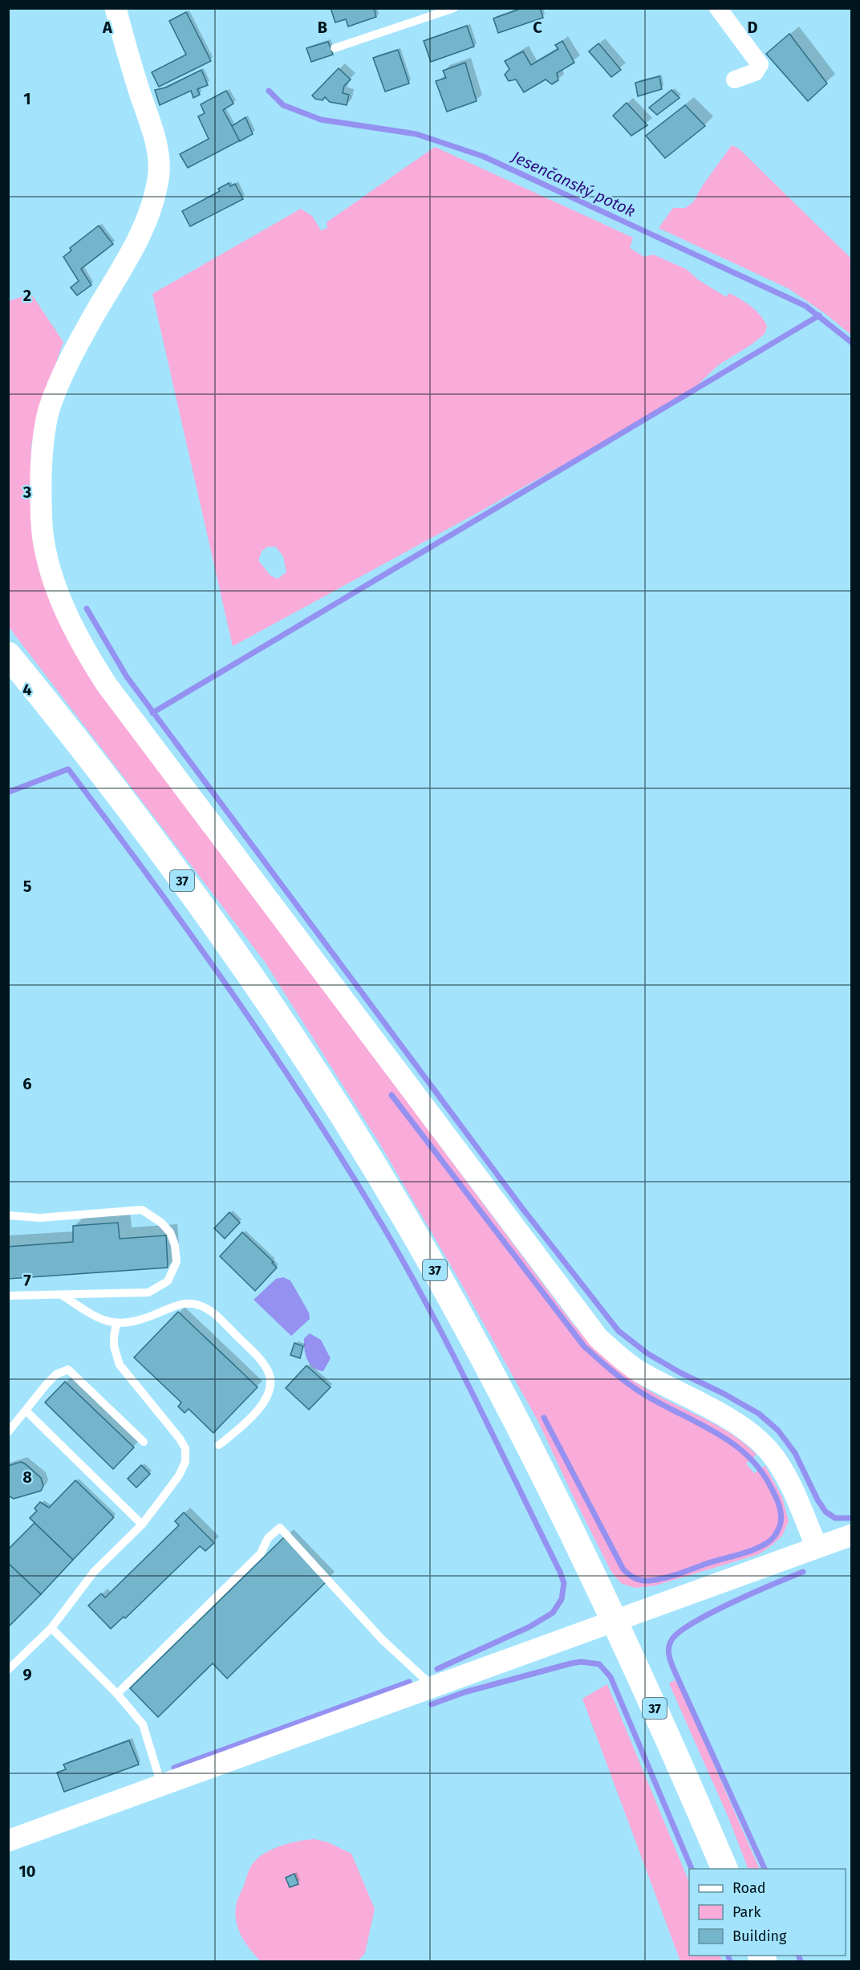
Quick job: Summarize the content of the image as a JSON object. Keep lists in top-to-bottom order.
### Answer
{
  "streets": {
    "main road": ["37"]
  },
  "water": ["Jesenčanský potok"],
  "legend": ["Road", "Park", "Building"],
  "grid": {
    "columns": [
      "A",
      "B",
      "C",
      "D"
    ],
    "rows": [
      "1",
      "2",
      "3",
      "4",
      "5",
      "6",
      "7",
      "8",
      "9",
      "10"
    ]
  }
}
